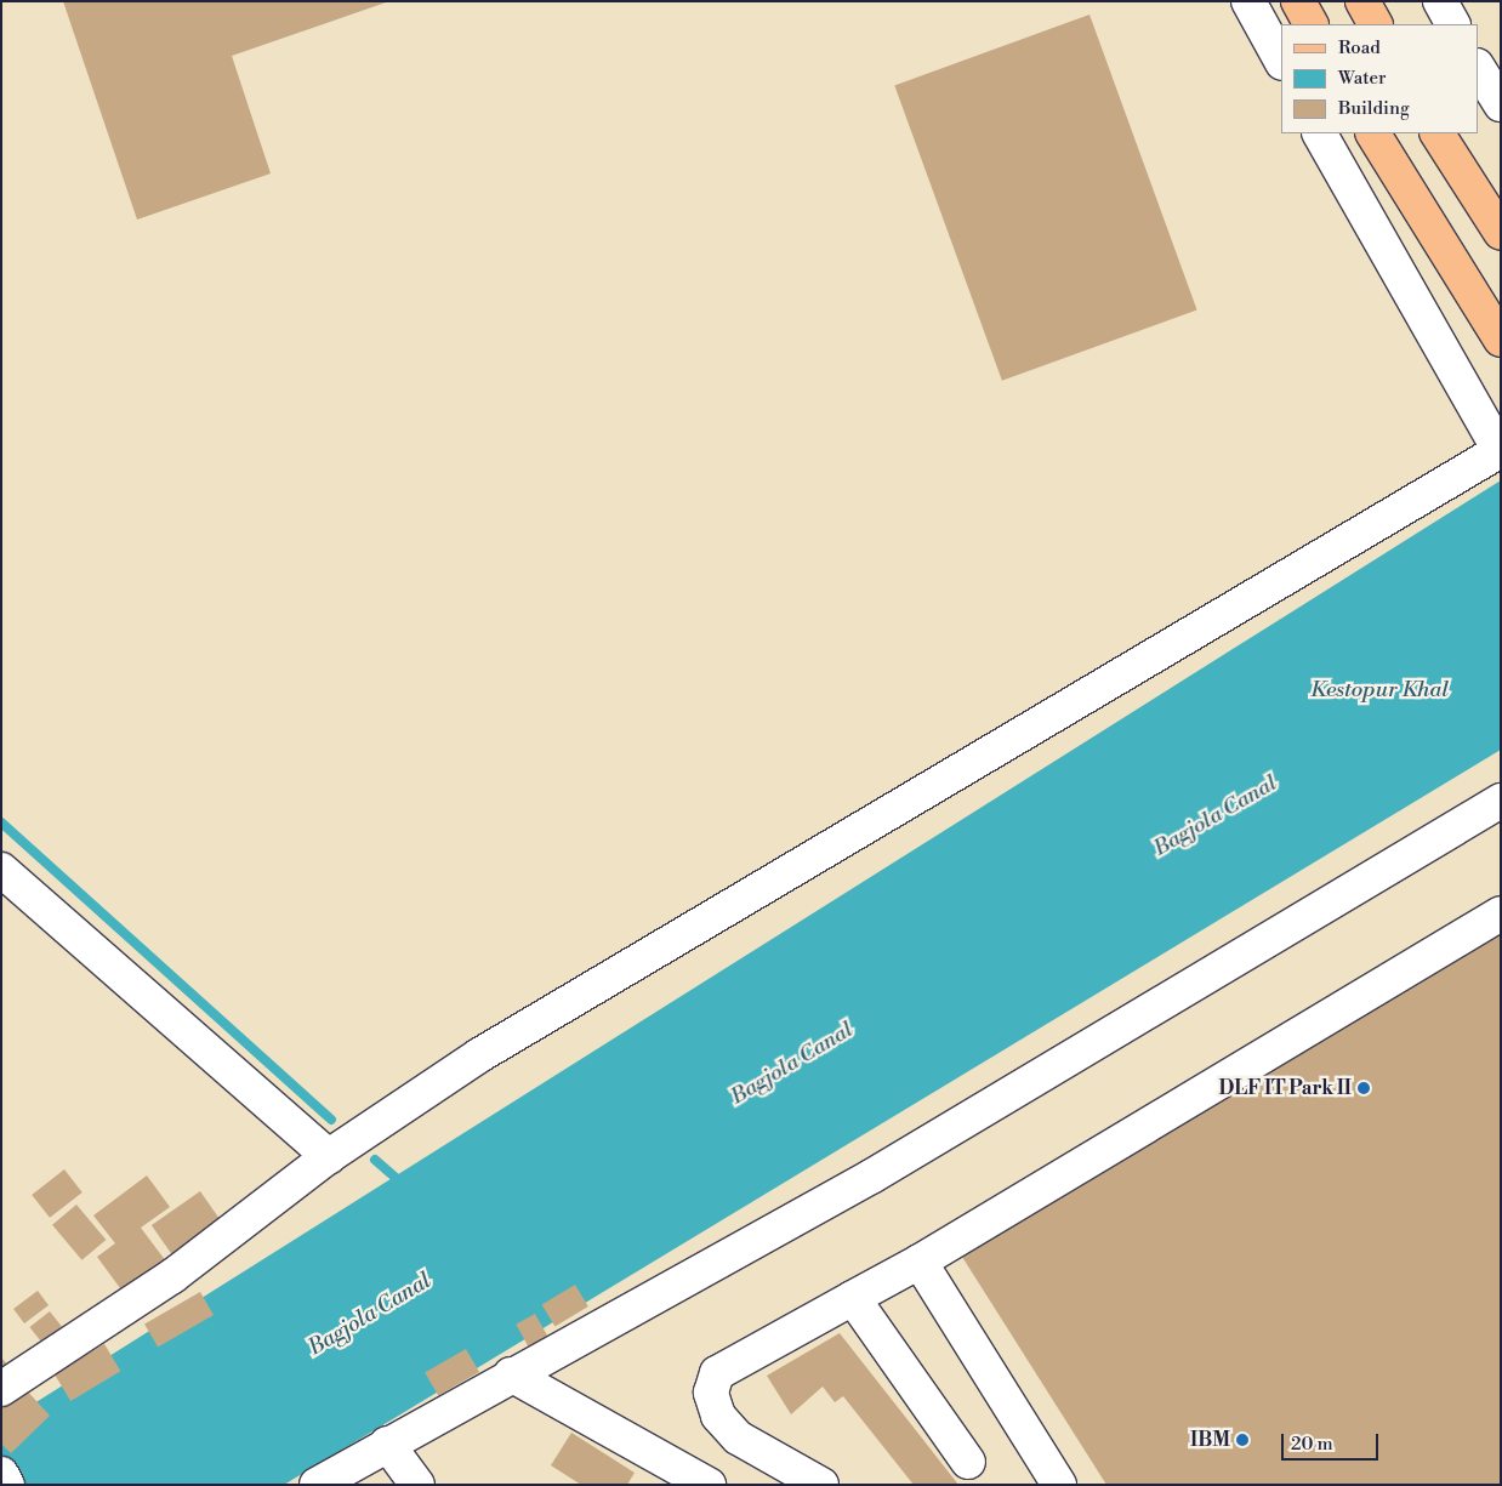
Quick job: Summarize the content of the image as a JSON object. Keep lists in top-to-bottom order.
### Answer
{
  "water": ["Kestopur Khal", "Bagjola Canal"],
  "places": ["DLF IT Park II", "IBM"],
  "legend": ["Road", "Water", "Building"],
  "scale_bar": "20 m"
}
